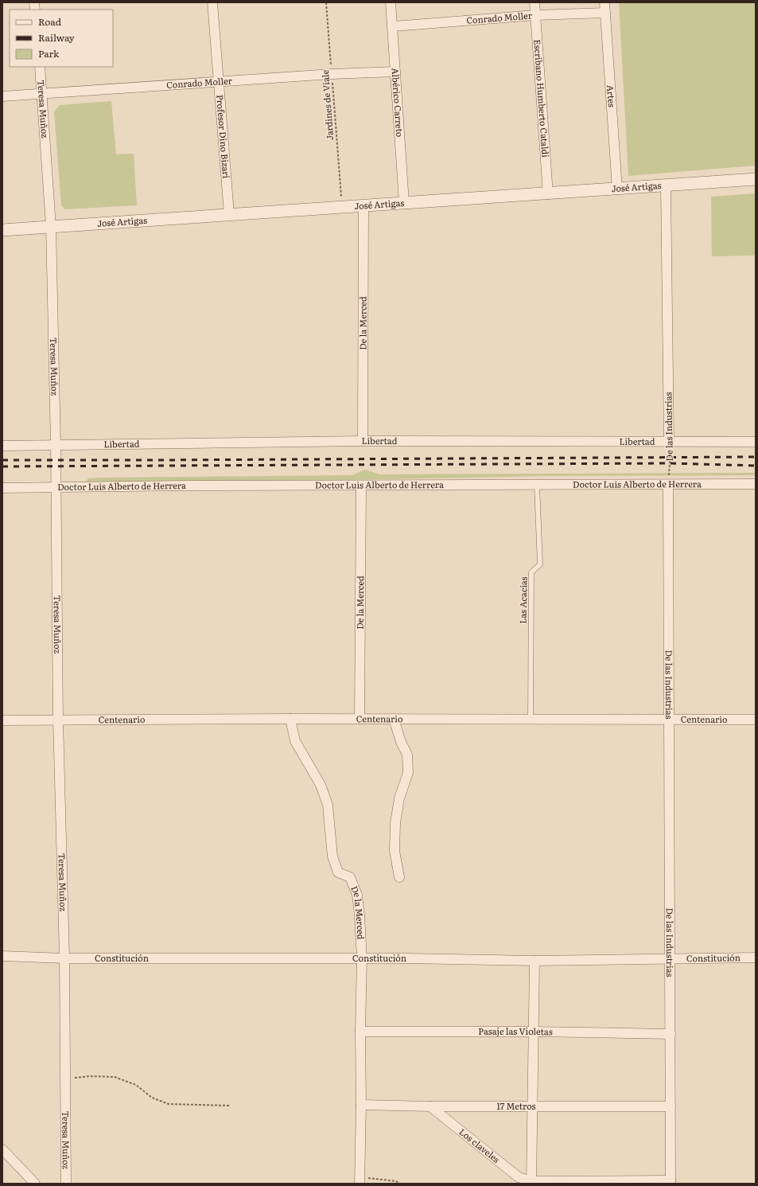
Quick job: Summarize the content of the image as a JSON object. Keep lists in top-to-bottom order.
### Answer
{
  "streets": {
    "street": [
      "Conrado Moller",
      "Artes",
      "Escribano Humberto Cataldi",
      "Albérico Carreto",
      "Teresa Muñoz",
      "Profesor Dino Bizari",
      "José Artigas",
      "De la Merced",
      "De las Industrias",
      "Libertad",
      "Doctor Luis Alberto de Herrera",
      "Centenario",
      "Constitución",
      "Pasaje las Violetas",
      "17 Metros",
      "Los claveles"
    ],
    "lane": ["Las Acacias"],
    "path": ["Jardines de Viale"]
  },
  "crossings": [
    ["Conrado Moller", "Artes"],
    ["Conrado Moller", "Escribano Humberto Cataldi"],
    ["Conrado Moller", "Albérico Carreto"],
    ["Conrado Moller", "Jardines de Viale"],
    ["Conrado Moller", "Teresa Muñoz"],
    ["Conrado Moller", "Profesor Dino Bizari"],
    ["Artes", "José Artigas"],
    ["Escribano Humberto Cataldi", "José Artigas"],
    ["Albérico Carreto", "José Artigas"],
    ["Jardines de Viale", "José Artigas"],
    ["Teresa Muñoz", "José Artigas"],
    ["Teresa Muñoz", "Libertad"],
    ["Teresa Muñoz", "Doctor Luis Alberto de Herrera"],
    ["Teresa Muñoz", "Centenario"],
    ["Teresa Muñoz", "Constitución"],
    ["Profesor Dino Bizari", "José Artigas"],
    ["José Artigas", "De la Merced"],
    ["José Artigas", "De las Industrias"],
    ["De la Merced", "Libertad"],
    ["De la Merced", "Doctor Luis Alberto de Herrera"],
    ["De la Merced", "Centenario"],
    ["De la Merced", "Constitución"],
    ["De la Merced", "Pasaje las Violetas"],
    ["De la Merced", "17 Metros"],
    ["De las Industrias", "Libertad"],
    ["De las Industrias", "Doctor Luis Alberto de Herrera"],
    ["De las Industrias", "Centenario"],
    ["De las Industrias", "Constitución"],
    ["De las Industrias", "Pasaje las Violetas"],
    ["De las Industrias", "17 Metros"],
    ["Doctor Luis Alberto de Herrera", "Las Acacias"],
    ["Las Acacias", "Centenario"],
    ["17 Metros", "Los claveles"]
  ],
  "legend": ["Road", "Railway", "Park"]
}
